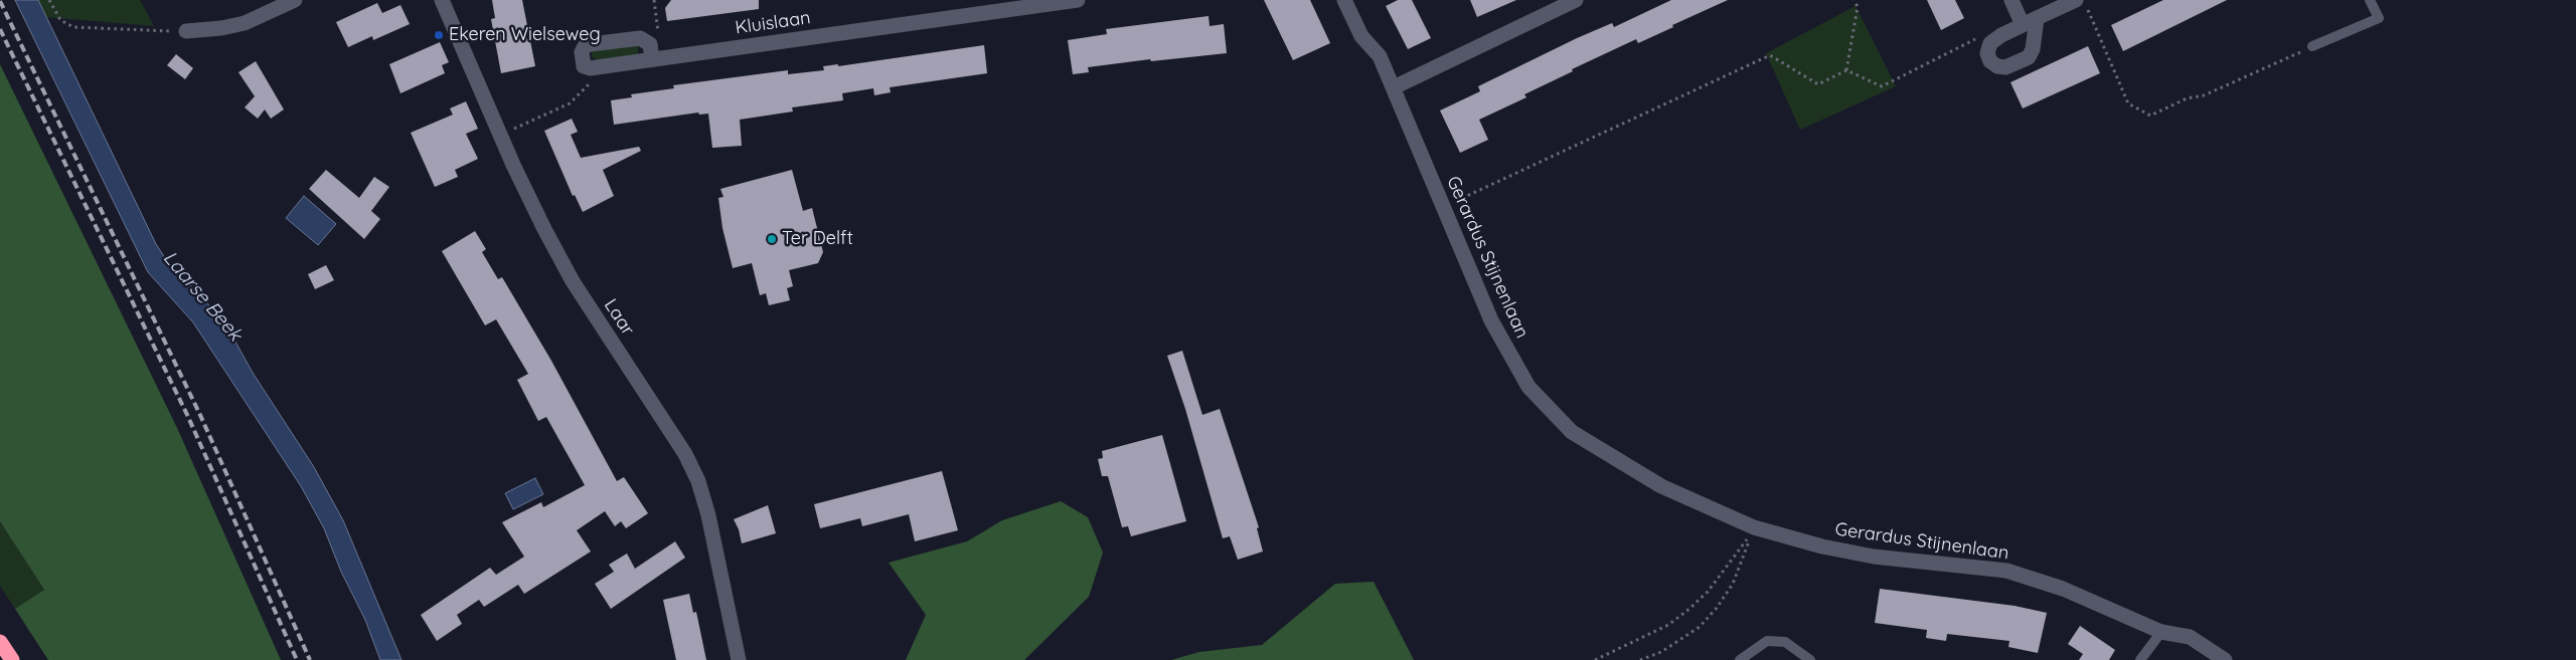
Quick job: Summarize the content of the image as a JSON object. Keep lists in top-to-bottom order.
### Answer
{
  "streets": {
    "street": ["Kluislaan", "Gerardus Stijnenlaan", "Laar"]
  },
  "water": ["Laarse Beek"],
  "places": ["Ekeren Wielseweg", "Ter Delft"]
}
